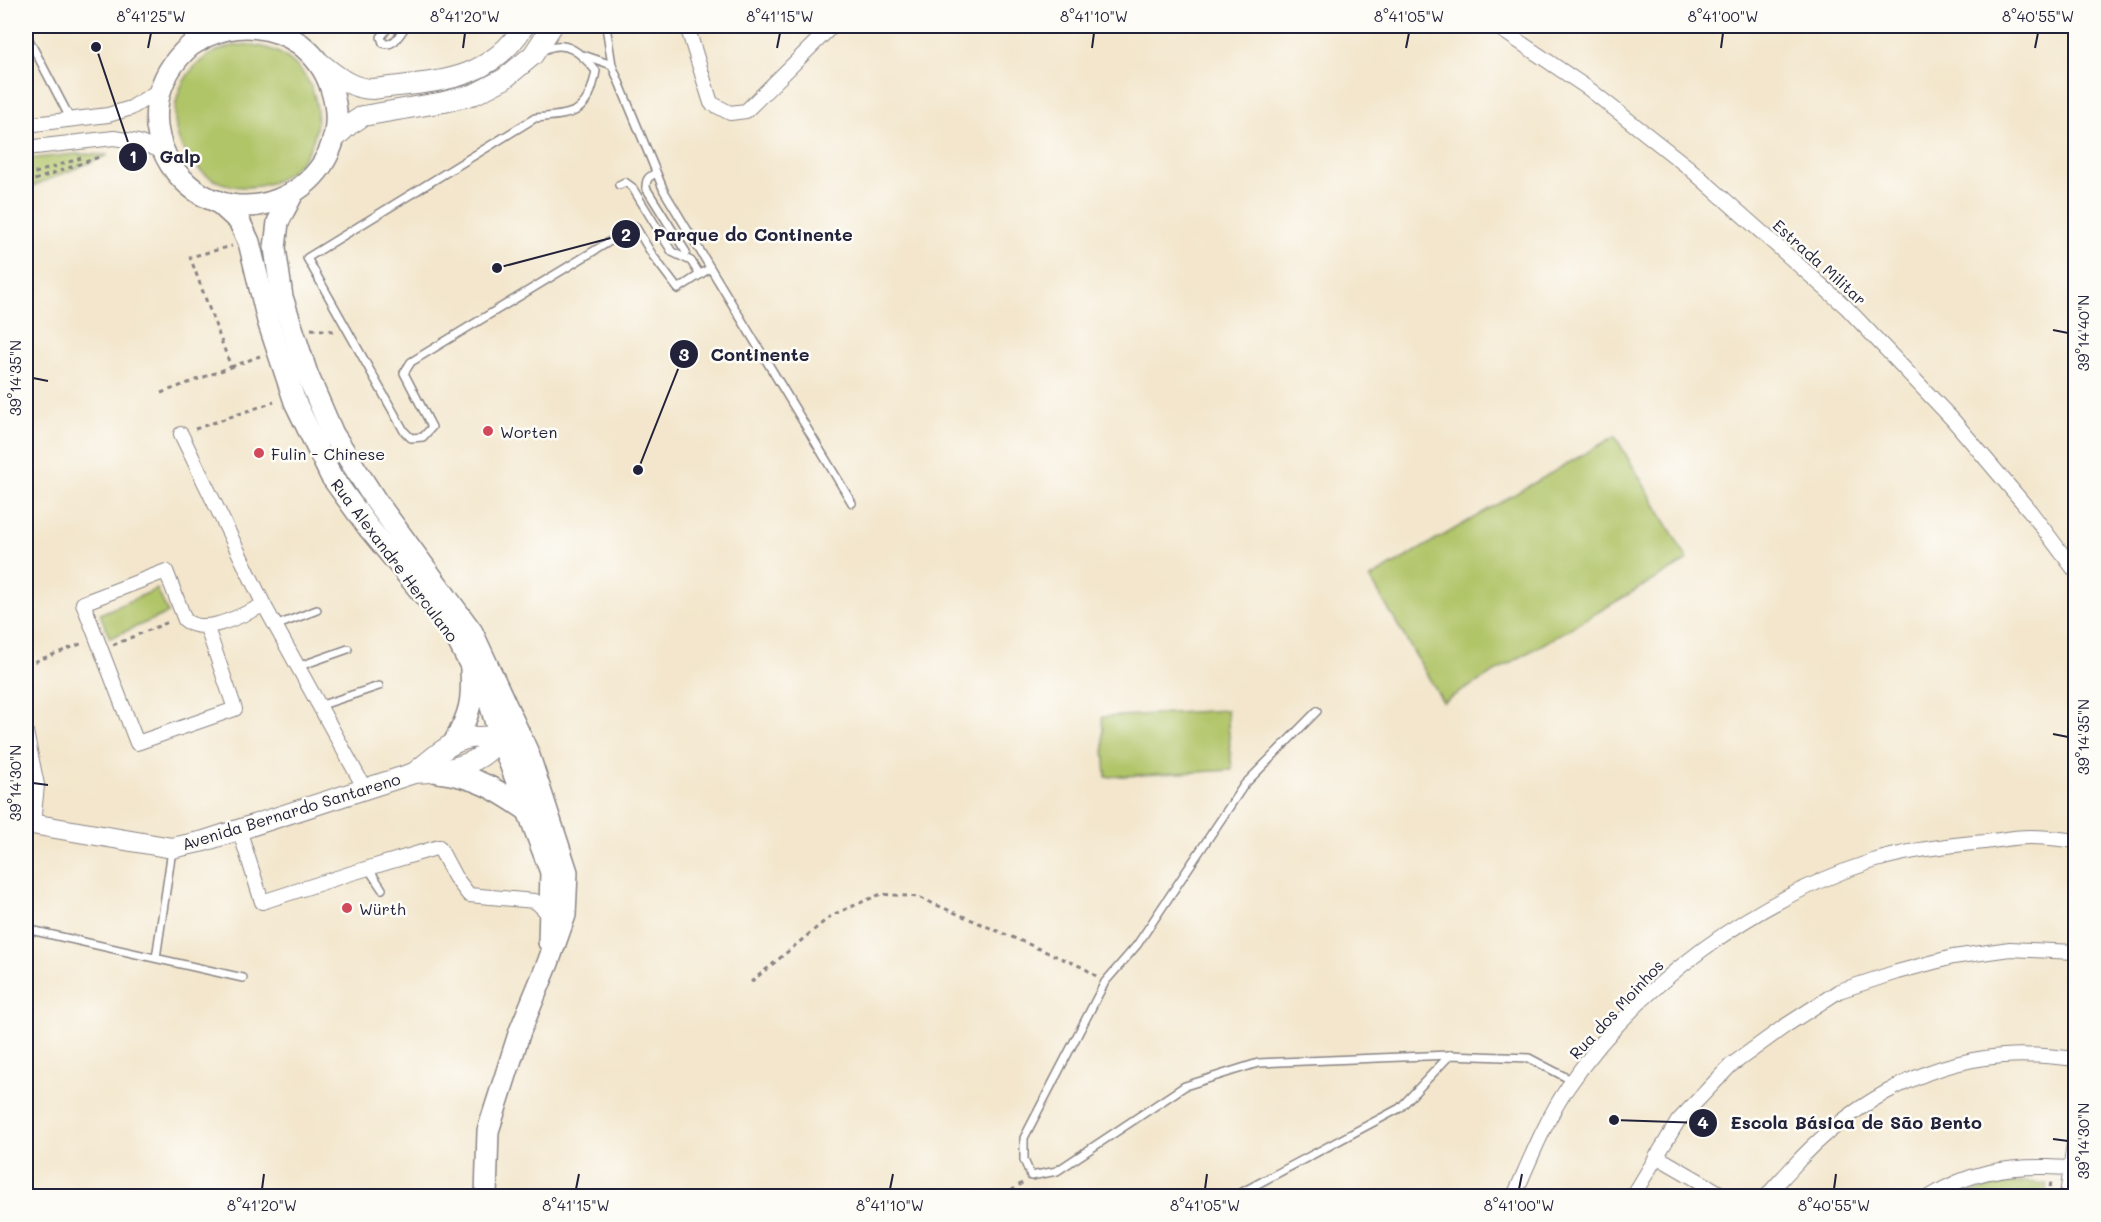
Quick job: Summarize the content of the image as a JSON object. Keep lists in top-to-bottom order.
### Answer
{
  "streets": {
    "main road": ["Rua Alexandre Herculano", "Avenida Bernardo Santareno"],
    "street": ["Estrada Militar", "Rua dos Moinhos"]
  },
  "crossings": [
    ["Rua Alexandre Herculano", "Avenida Bernardo Santareno"]
  ],
  "places": [
    "Galp",
    "Parque do Continente",
    "Worten",
    "Fulin - Chinese",
    "Continente",
    "Würth",
    "Escola Básica de São Bento"
  ],
  "coordinates": [
    "8°41'25\"W",
    "8°41'20\"W",
    "8°41'15\"W",
    "8°41'10\"W",
    "8°41'05\"W",
    "8°41'00\"W",
    "8°40'55\"W",
    "39°14'40\"N",
    "39°14'35\"N",
    "39°14'30\"N"
  ]
}
